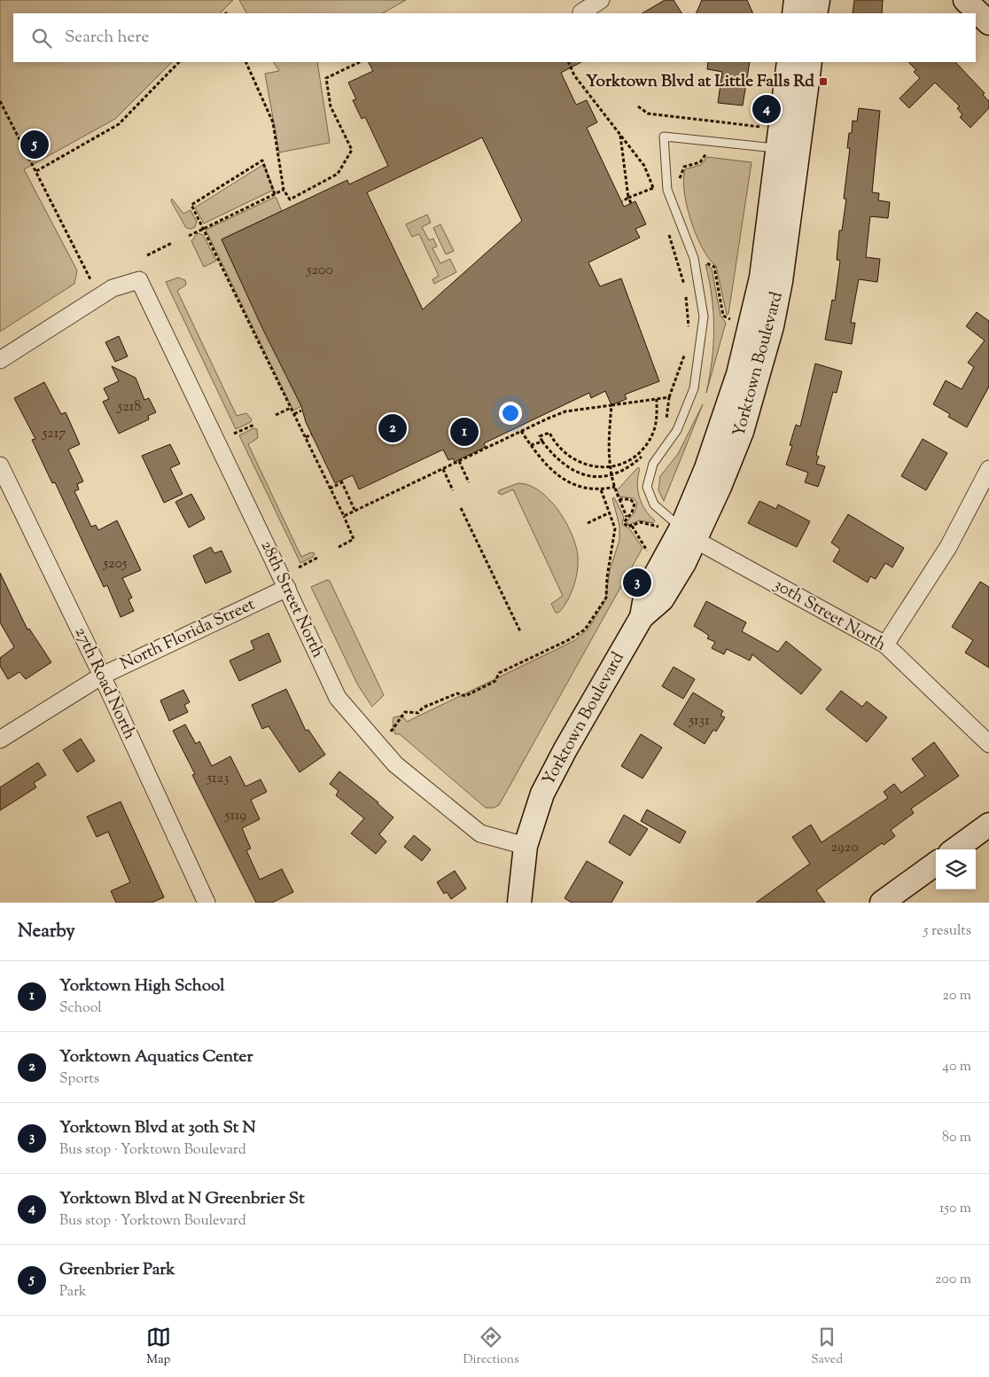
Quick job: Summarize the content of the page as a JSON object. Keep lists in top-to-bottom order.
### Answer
{
  "streets": {
    "street": [
      "Yorktown Boulevard",
      "28th Street North",
      "30th Street North",
      "North Florida Street",
      "27th Road North"
    ]
  },
  "crossings": [
    ["Yorktown Boulevard", "28th Street North"],
    ["Yorktown Boulevard", "30th Street North"],
    ["28th Street North", "North Florida Street"],
    ["North Florida Street", "27th Road North"]
  ],
  "places": {
    "transit": ["Yorktown Blvd at Little Falls Rd"]
  },
  "house_numbers": [
    "5200",
    "5218",
    "5217",
    "5205",
    "5131",
    "5123",
    "5119",
    "2920"
  ],
  "page": {
    "search": "Search here",
    "pins": [
      "4",
      "5",
      "2",
      "1",
      "3"
    ],
    "heading": ["Nearby", "5 results"],
    "list": [
      {
        "mark": "1",
        "name": "Yorktown High School",
        "note": "School",
        "value": "20 m"
      },
      {
        "mark": "2",
        "name": "Yorktown Aquatics Center",
        "note": "Sports",
        "value": "40 m"
      },
      {
        "mark": "3",
        "name": "Yorktown Blvd at 30th St N",
        "note": "Bus stop · Yorktown Boulevard",
        "value": "80 m"
      },
      {
        "mark": "4",
        "name": "Yorktown Blvd at N Greenbrier St",
        "note": "Bus stop · Yorktown Boulevard",
        "value": "150 m"
      },
      {
        "mark": "5",
        "name": "Greenbrier Park",
        "note": "Park",
        "value": "200 m"
      }
    ],
    "nav": ["Map", "Directions", "Saved"]
  }
}
